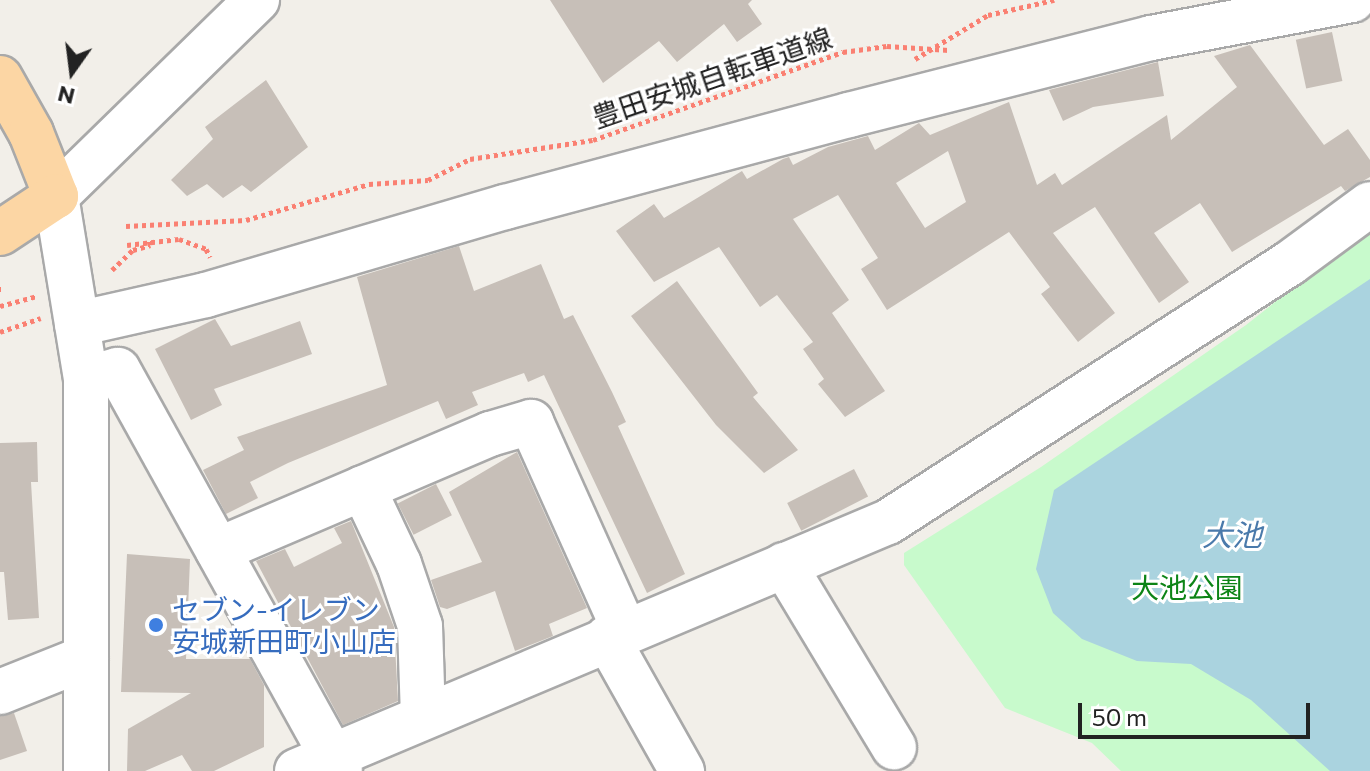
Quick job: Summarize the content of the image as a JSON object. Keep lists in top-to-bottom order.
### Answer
{
  "streets": {
    "path": ["豊田安城自転車道線"]
  },
  "water": ["大池"],
  "parks": ["大池公園"],
  "places": ["セブン-イレブン 安城新田町小山店"],
  "scale_bar": "50 m",
  "north": "bottom"
}
